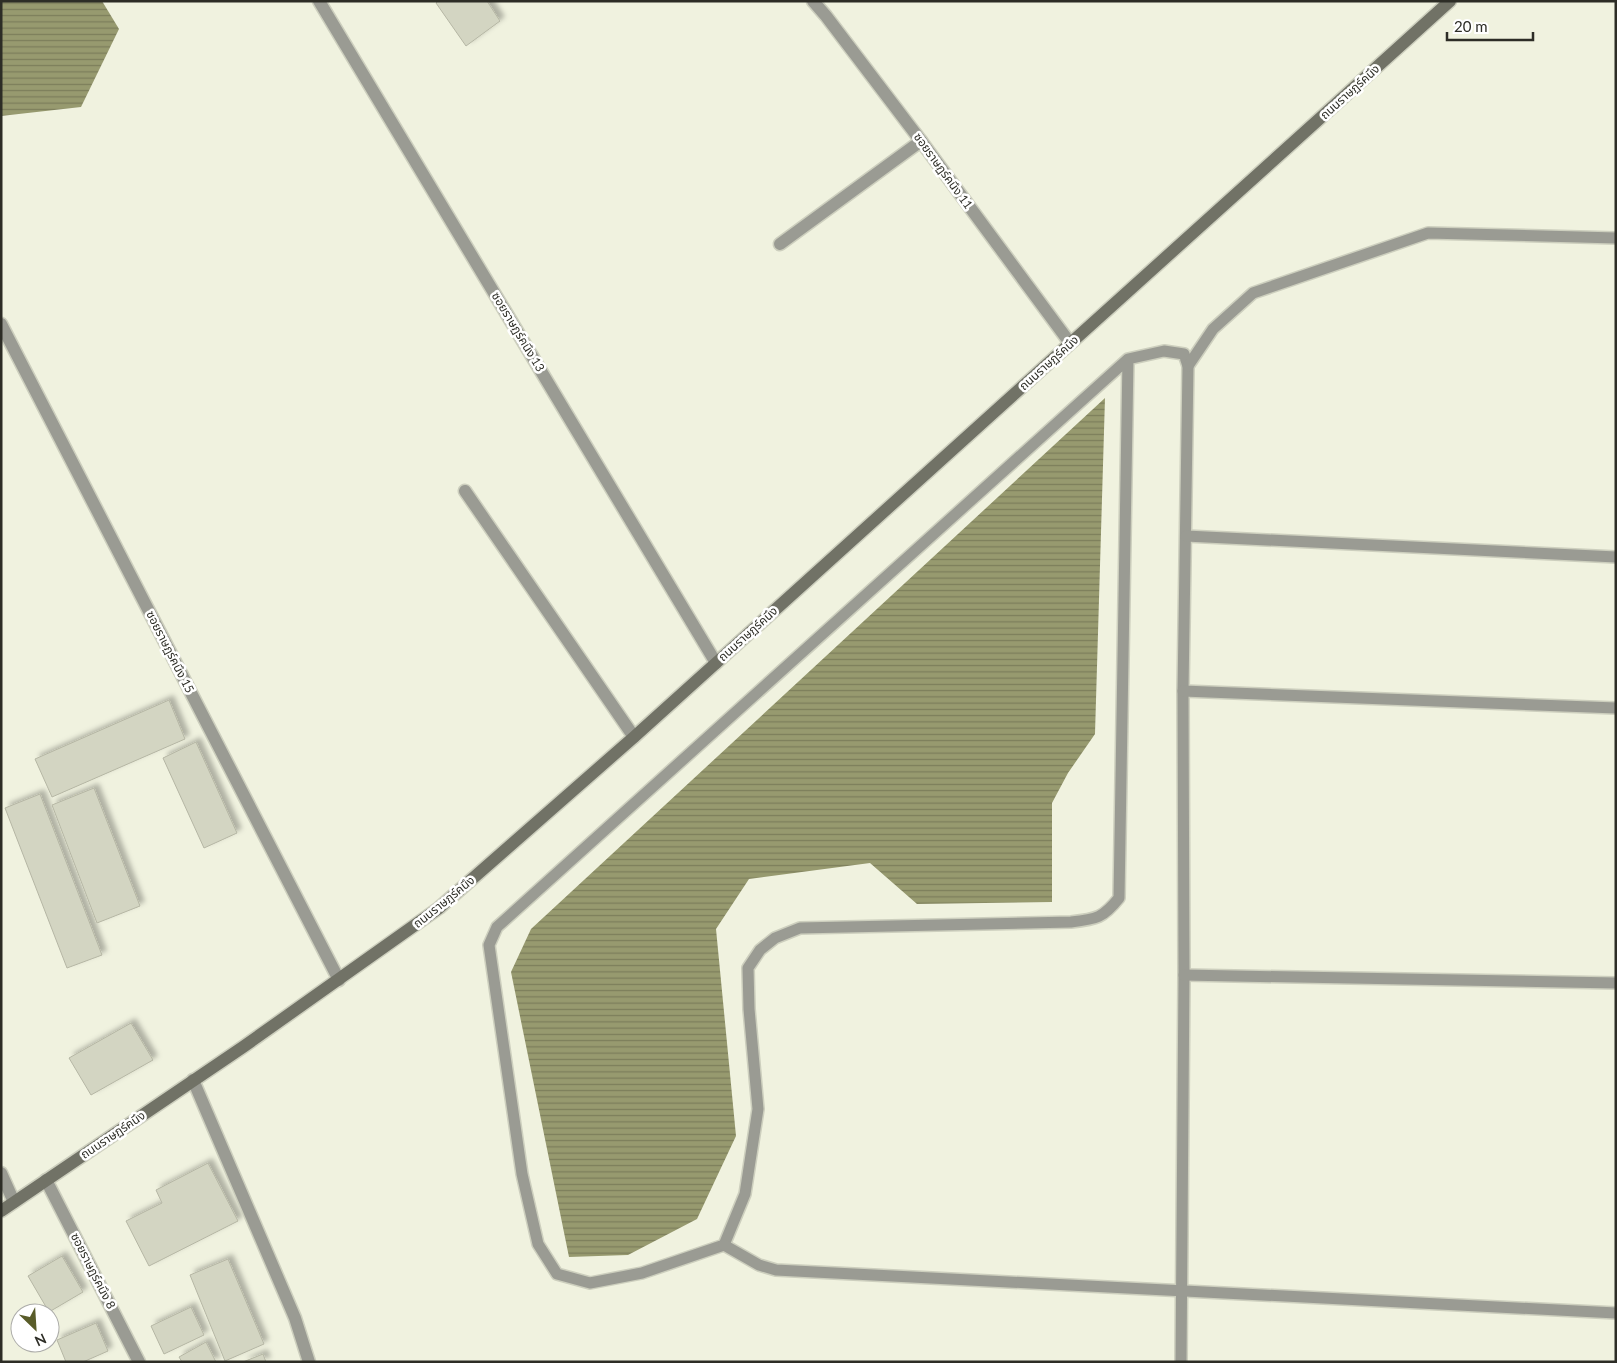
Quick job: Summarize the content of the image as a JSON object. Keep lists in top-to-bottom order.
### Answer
{
  "streets": {
    "street": [
      "ถนนราษฏร์คนึง",
      "ซอยราษฏร์คนึง 11",
      "ซอยราษฏร์คนึง 13",
      "ซอยราษฏร์คนึง 15",
      "ซอยราษฏร์คนึง 8"
    ]
  },
  "crossings": [
    ["ถนนราษฏร์คนึง", "ซอยราษฏร์คนึง 11"],
    ["ถนนราษฏร์คนึง", "ซอยราษฏร์คนึง 13"],
    ["ถนนราษฏร์คนึง", "ซอยราษฏร์คนึง 15"],
    ["ถนนราษฏร์คนึง", "ซอยราษฏร์คนึง 8"]
  ],
  "scale_bar": "20 m",
  "north": "bottom right"
}
